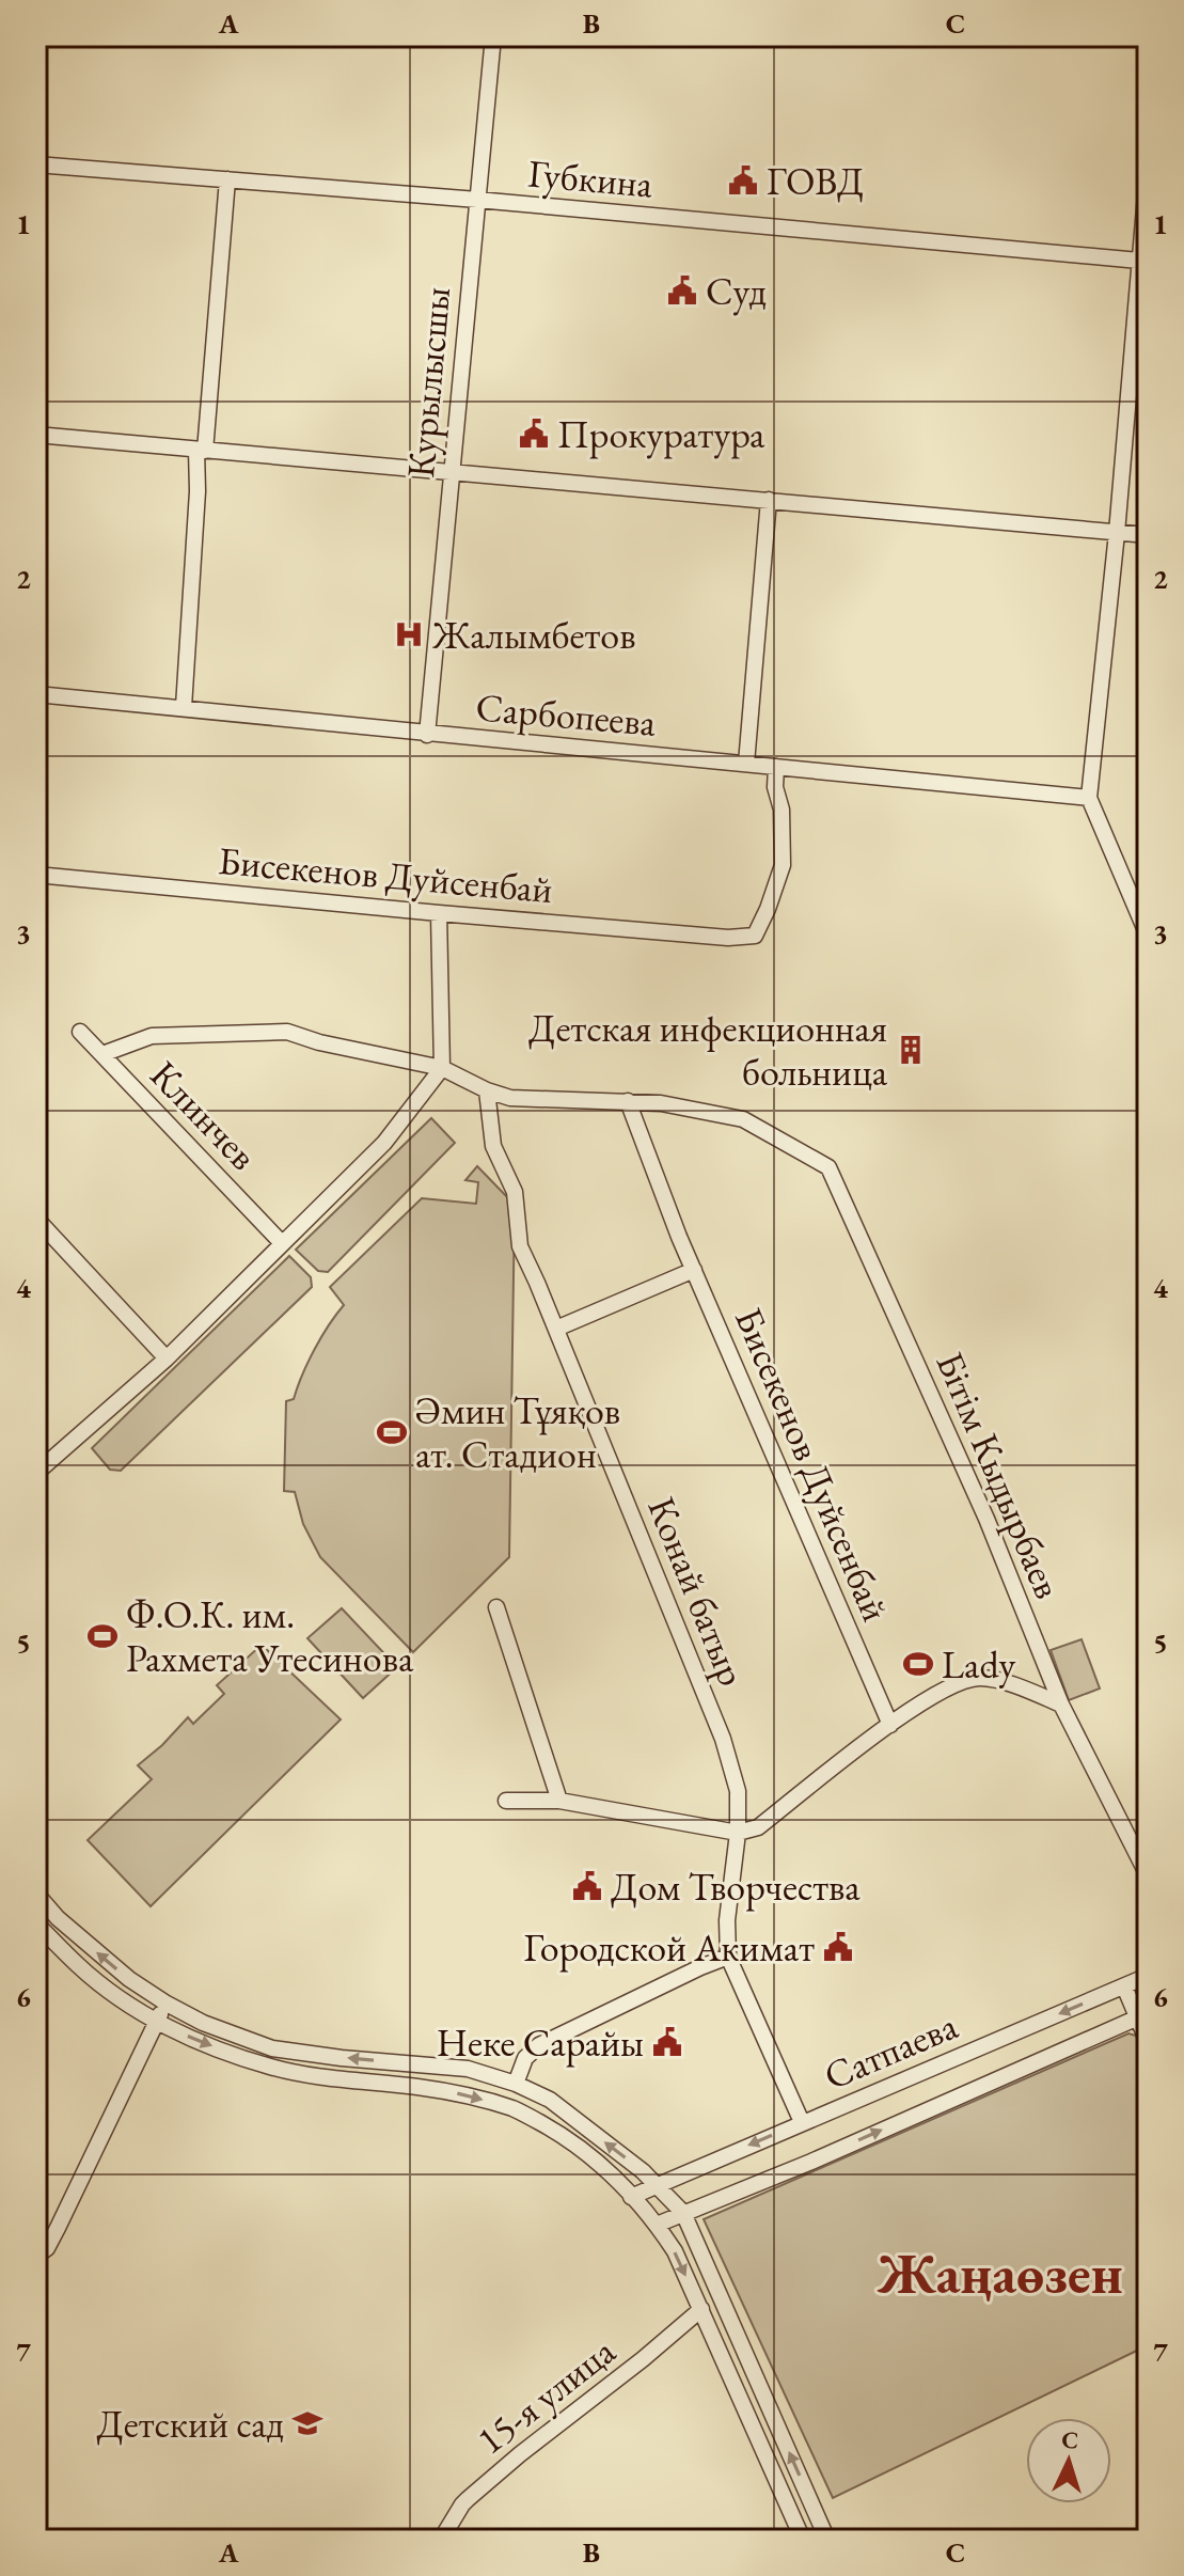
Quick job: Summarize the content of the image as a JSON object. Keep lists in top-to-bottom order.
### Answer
{
  "streets": {
    "street": [
      "Губкина",
      "Курылысшы",
      "Сарбопеева",
      "Бисекенов Дуйсенбай",
      "Клинчев",
      "Бiтiм Кыдырбаев",
      "Конай батыр",
      "Сатпаева",
      "15-я улица"
    ]
  },
  "crossings": [
    ["Губкина", "Курылысшы"],
    ["Курылысшы", "Сарбопеева"],
    ["Сарбопеева", "Бисекенов Дуйсенбай"],
    ["Бисекенов Дуйсенбай", "Бiтiм Кыдырбаев"],
    ["Клинчев", "Бiтiм Кыдырбаев"],
    ["Бiтiм Кыдырбаев", "Конай батыр"],
    ["Конай батыр", "Сатпаева"]
  ],
  "districts": ["Жаңаөзен"],
  "places": {
    "public building": [
      "ГОВД",
      "Суд",
      "Прокуратура",
      "Дом Творчества",
      "Городской Акимат",
      "Неке Сарайы"
    ],
    "hospital": ["Жалымбетов"],
    "building": ["Детская инфекционная больница"],
    "sports": ["Әмин Тұяқов ат. Стадион", "Ф.О.К. им. Рахмета Утесинова", "Lady"],
    "school or university": ["Детский сад"]
  },
  "north": "top",
  "grid": {
    "columns": ["A", "B", "C"],
    "rows": [
      "1",
      "2",
      "3",
      "4",
      "5",
      "6",
      "7"
    ]
  }
}
